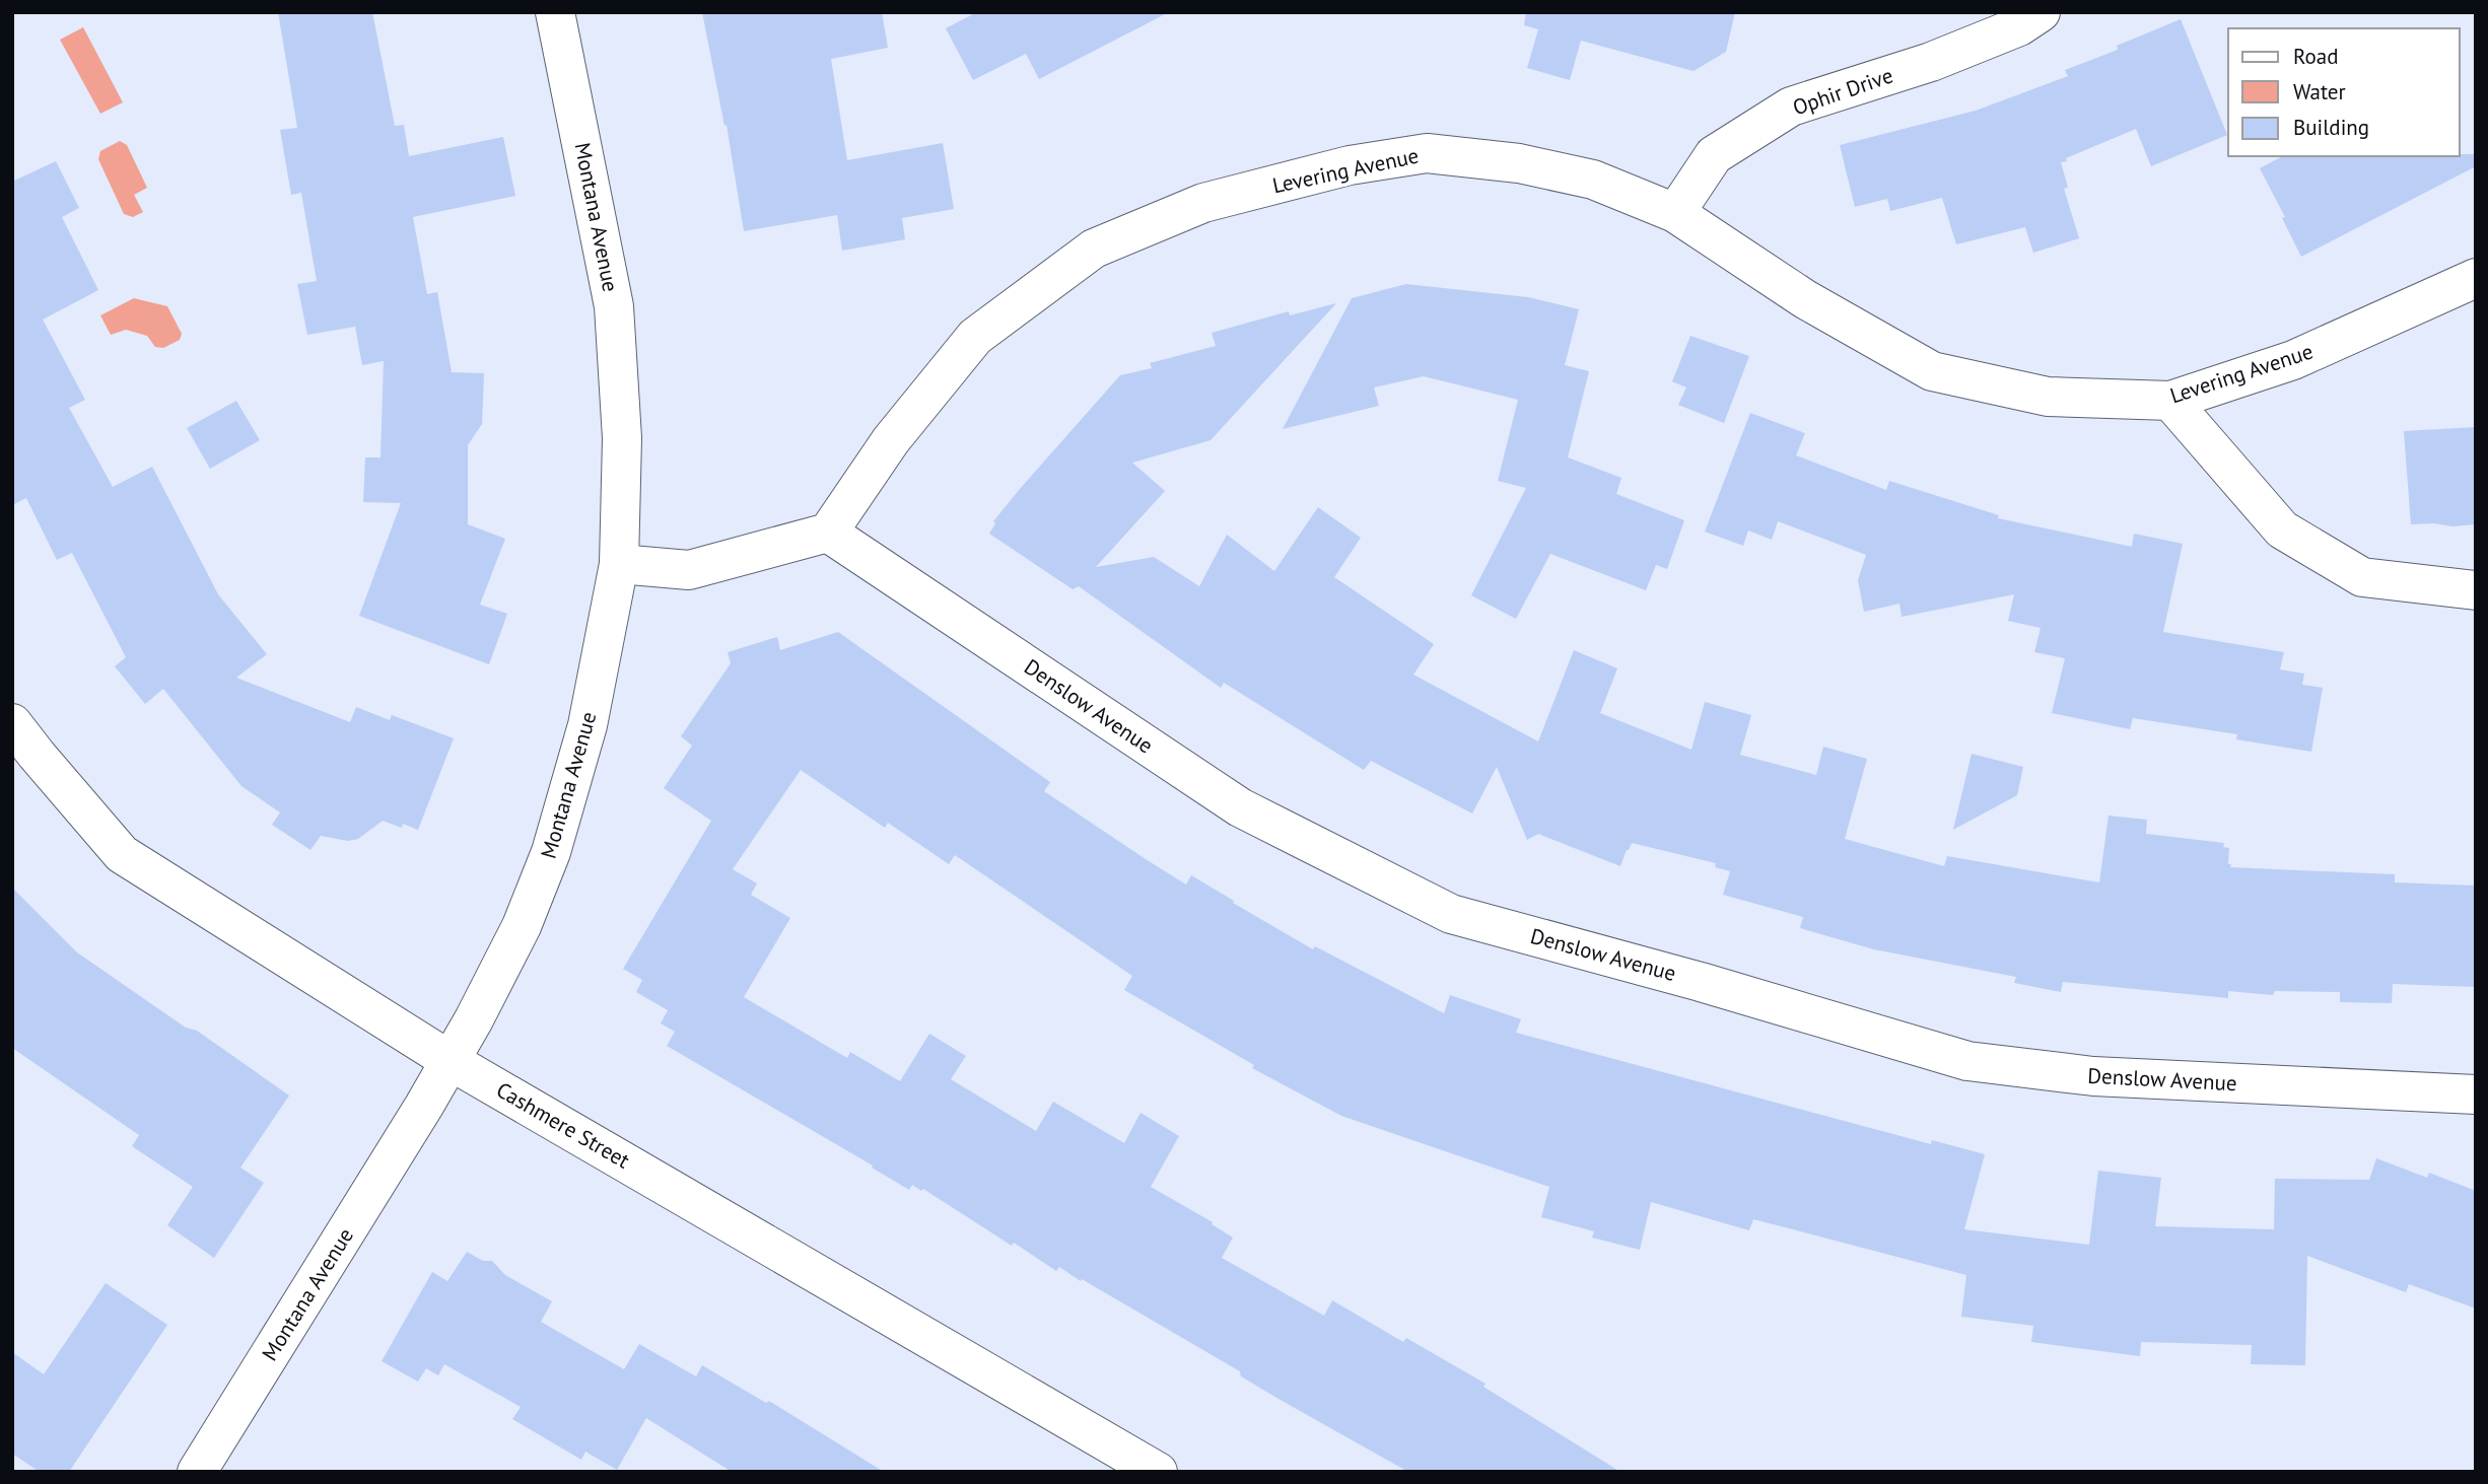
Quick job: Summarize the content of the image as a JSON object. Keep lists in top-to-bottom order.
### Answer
{
  "streets": {
    "street": [
      "Ophir Drive",
      "Levering Avenue",
      "Montana Avenue",
      "Denslow Avenue",
      "Cashmere Street"
    ]
  },
  "crossings": [
    ["Ophir Drive", "Levering Avenue"],
    ["Levering Avenue", "Denslow Avenue"],
    ["Montana Avenue", "Cashmere Street"]
  ],
  "legend": ["Road", "Water", "Building"]
}
